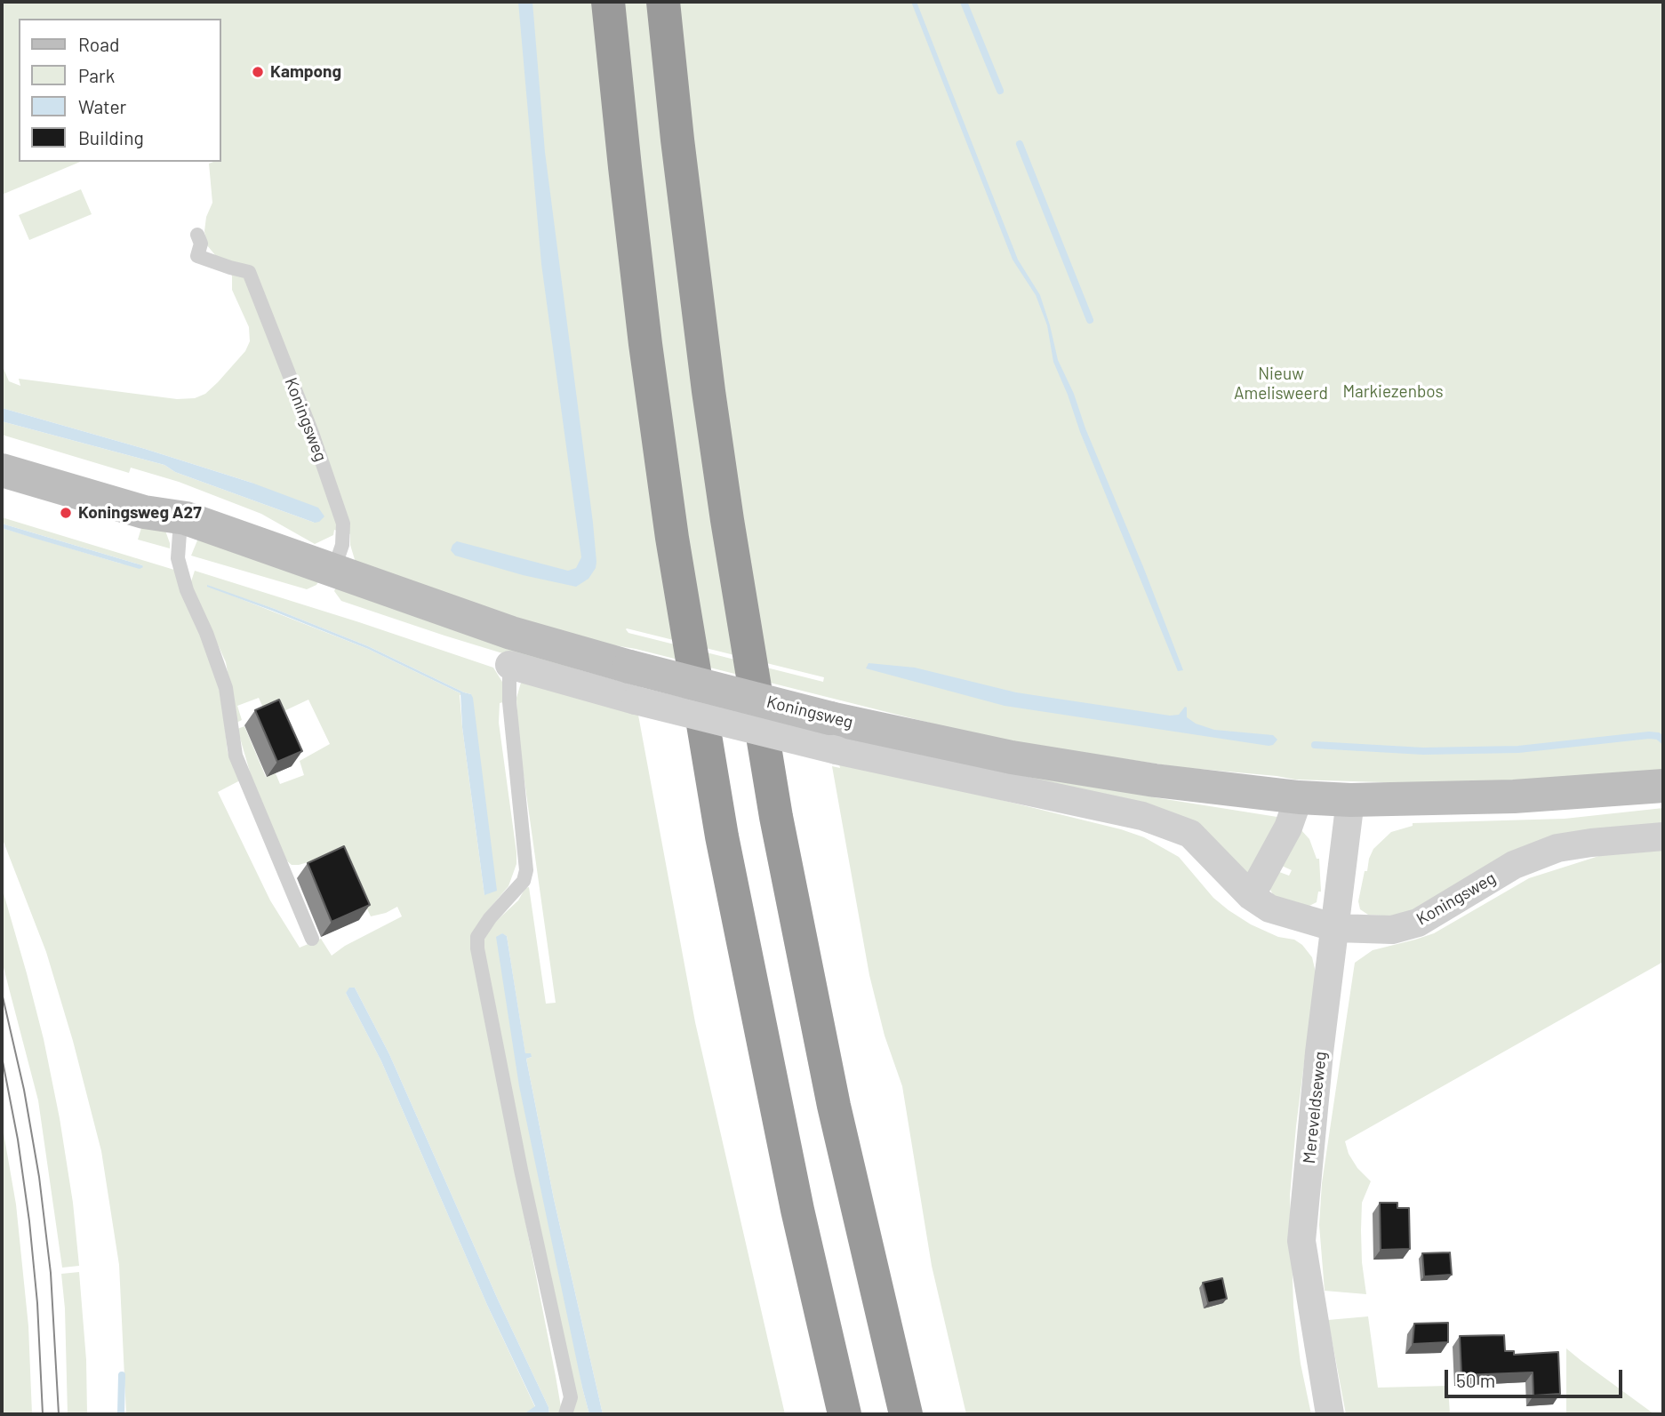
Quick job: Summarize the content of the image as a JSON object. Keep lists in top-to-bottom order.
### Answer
{
  "streets": {
    "main road": ["Koningsweg"],
    "street": ["Mereveldseweg"]
  },
  "crossings": [
    ["Koningsweg", "Mereveldseweg"]
  ],
  "parks": ["Nieuw Amelisweerd", "Markiezenbos"],
  "places": ["Kampong", "Koningsweg A27"],
  "legend": [
    "Road",
    "Park",
    "Water",
    "Building"
  ],
  "scale_bar": "50 m"
}
